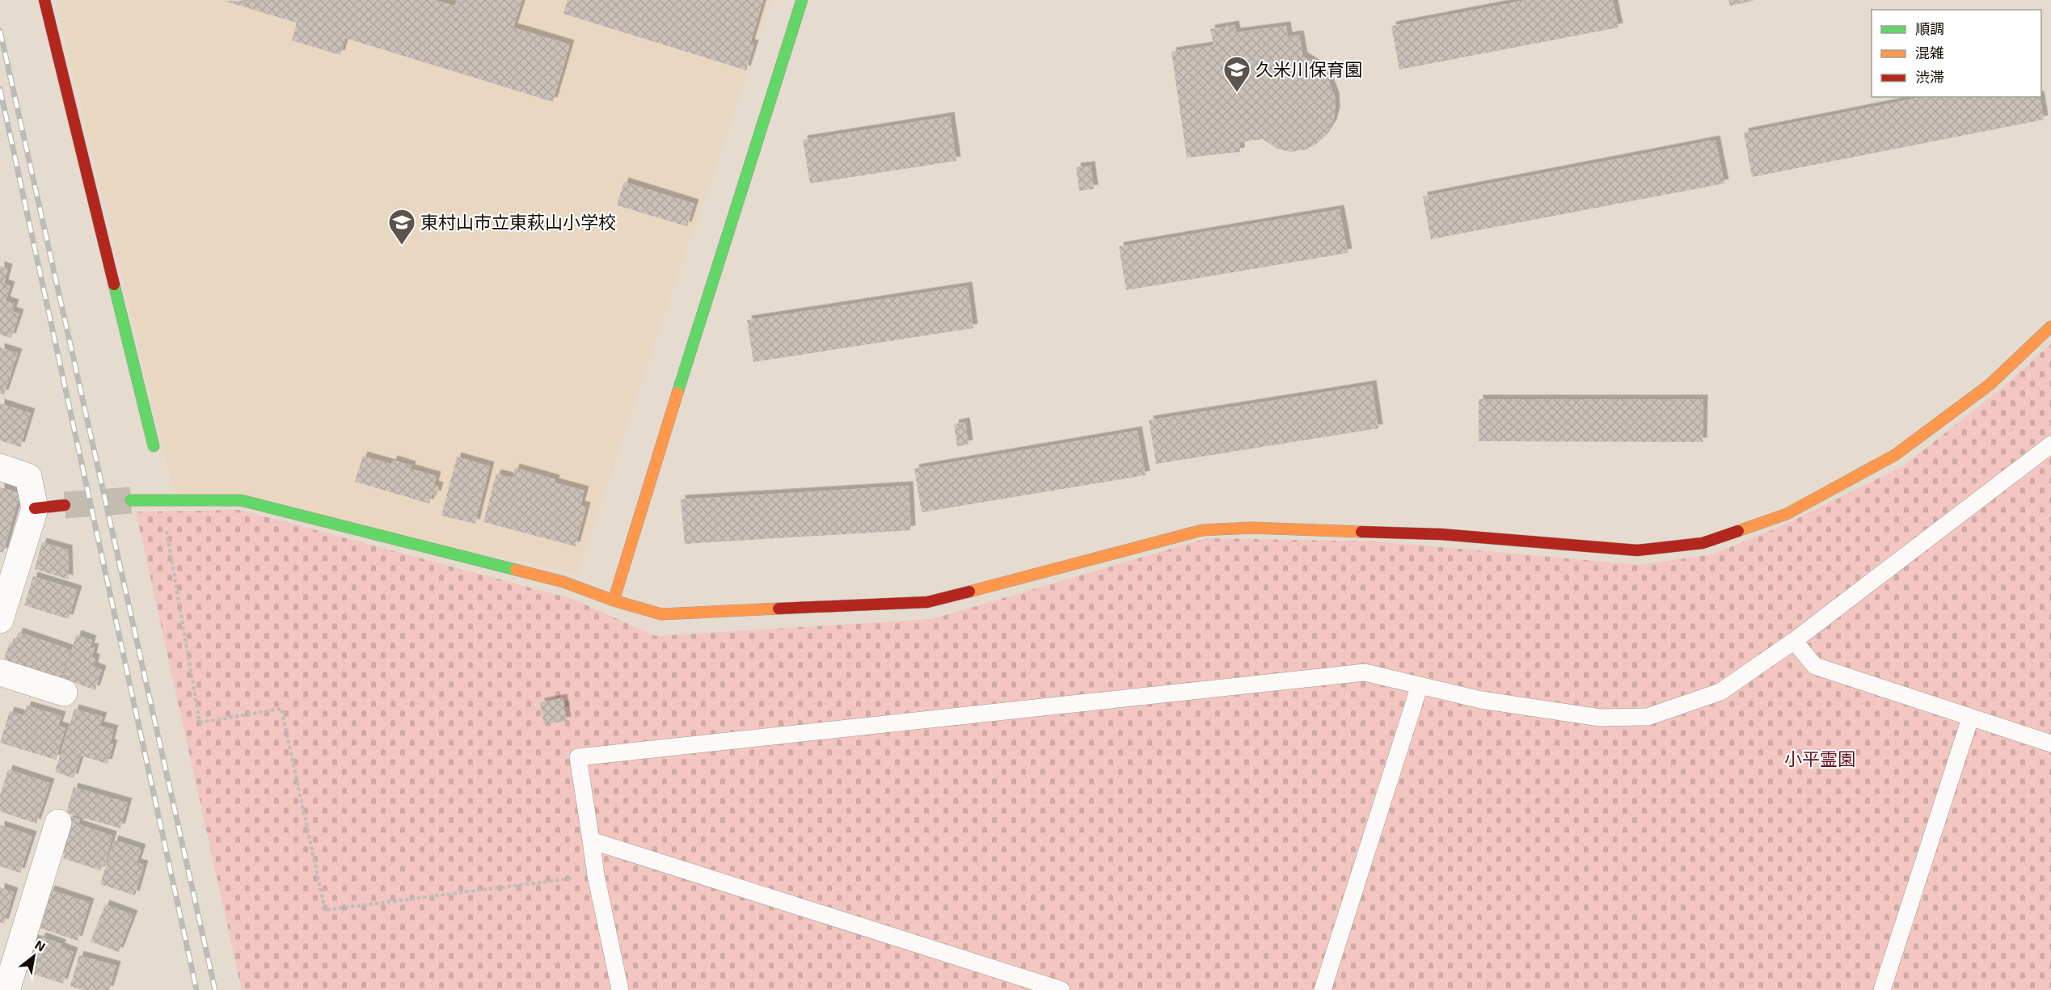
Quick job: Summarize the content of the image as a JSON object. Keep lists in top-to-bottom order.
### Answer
{
  "parks": ["小平霊園"],
  "places": {
    "school or university": ["久米川保育園", "東村山市立東萩山小学校"]
  },
  "legend": ["順調", "混雑", "渋滞"],
  "north": "top right"
}
